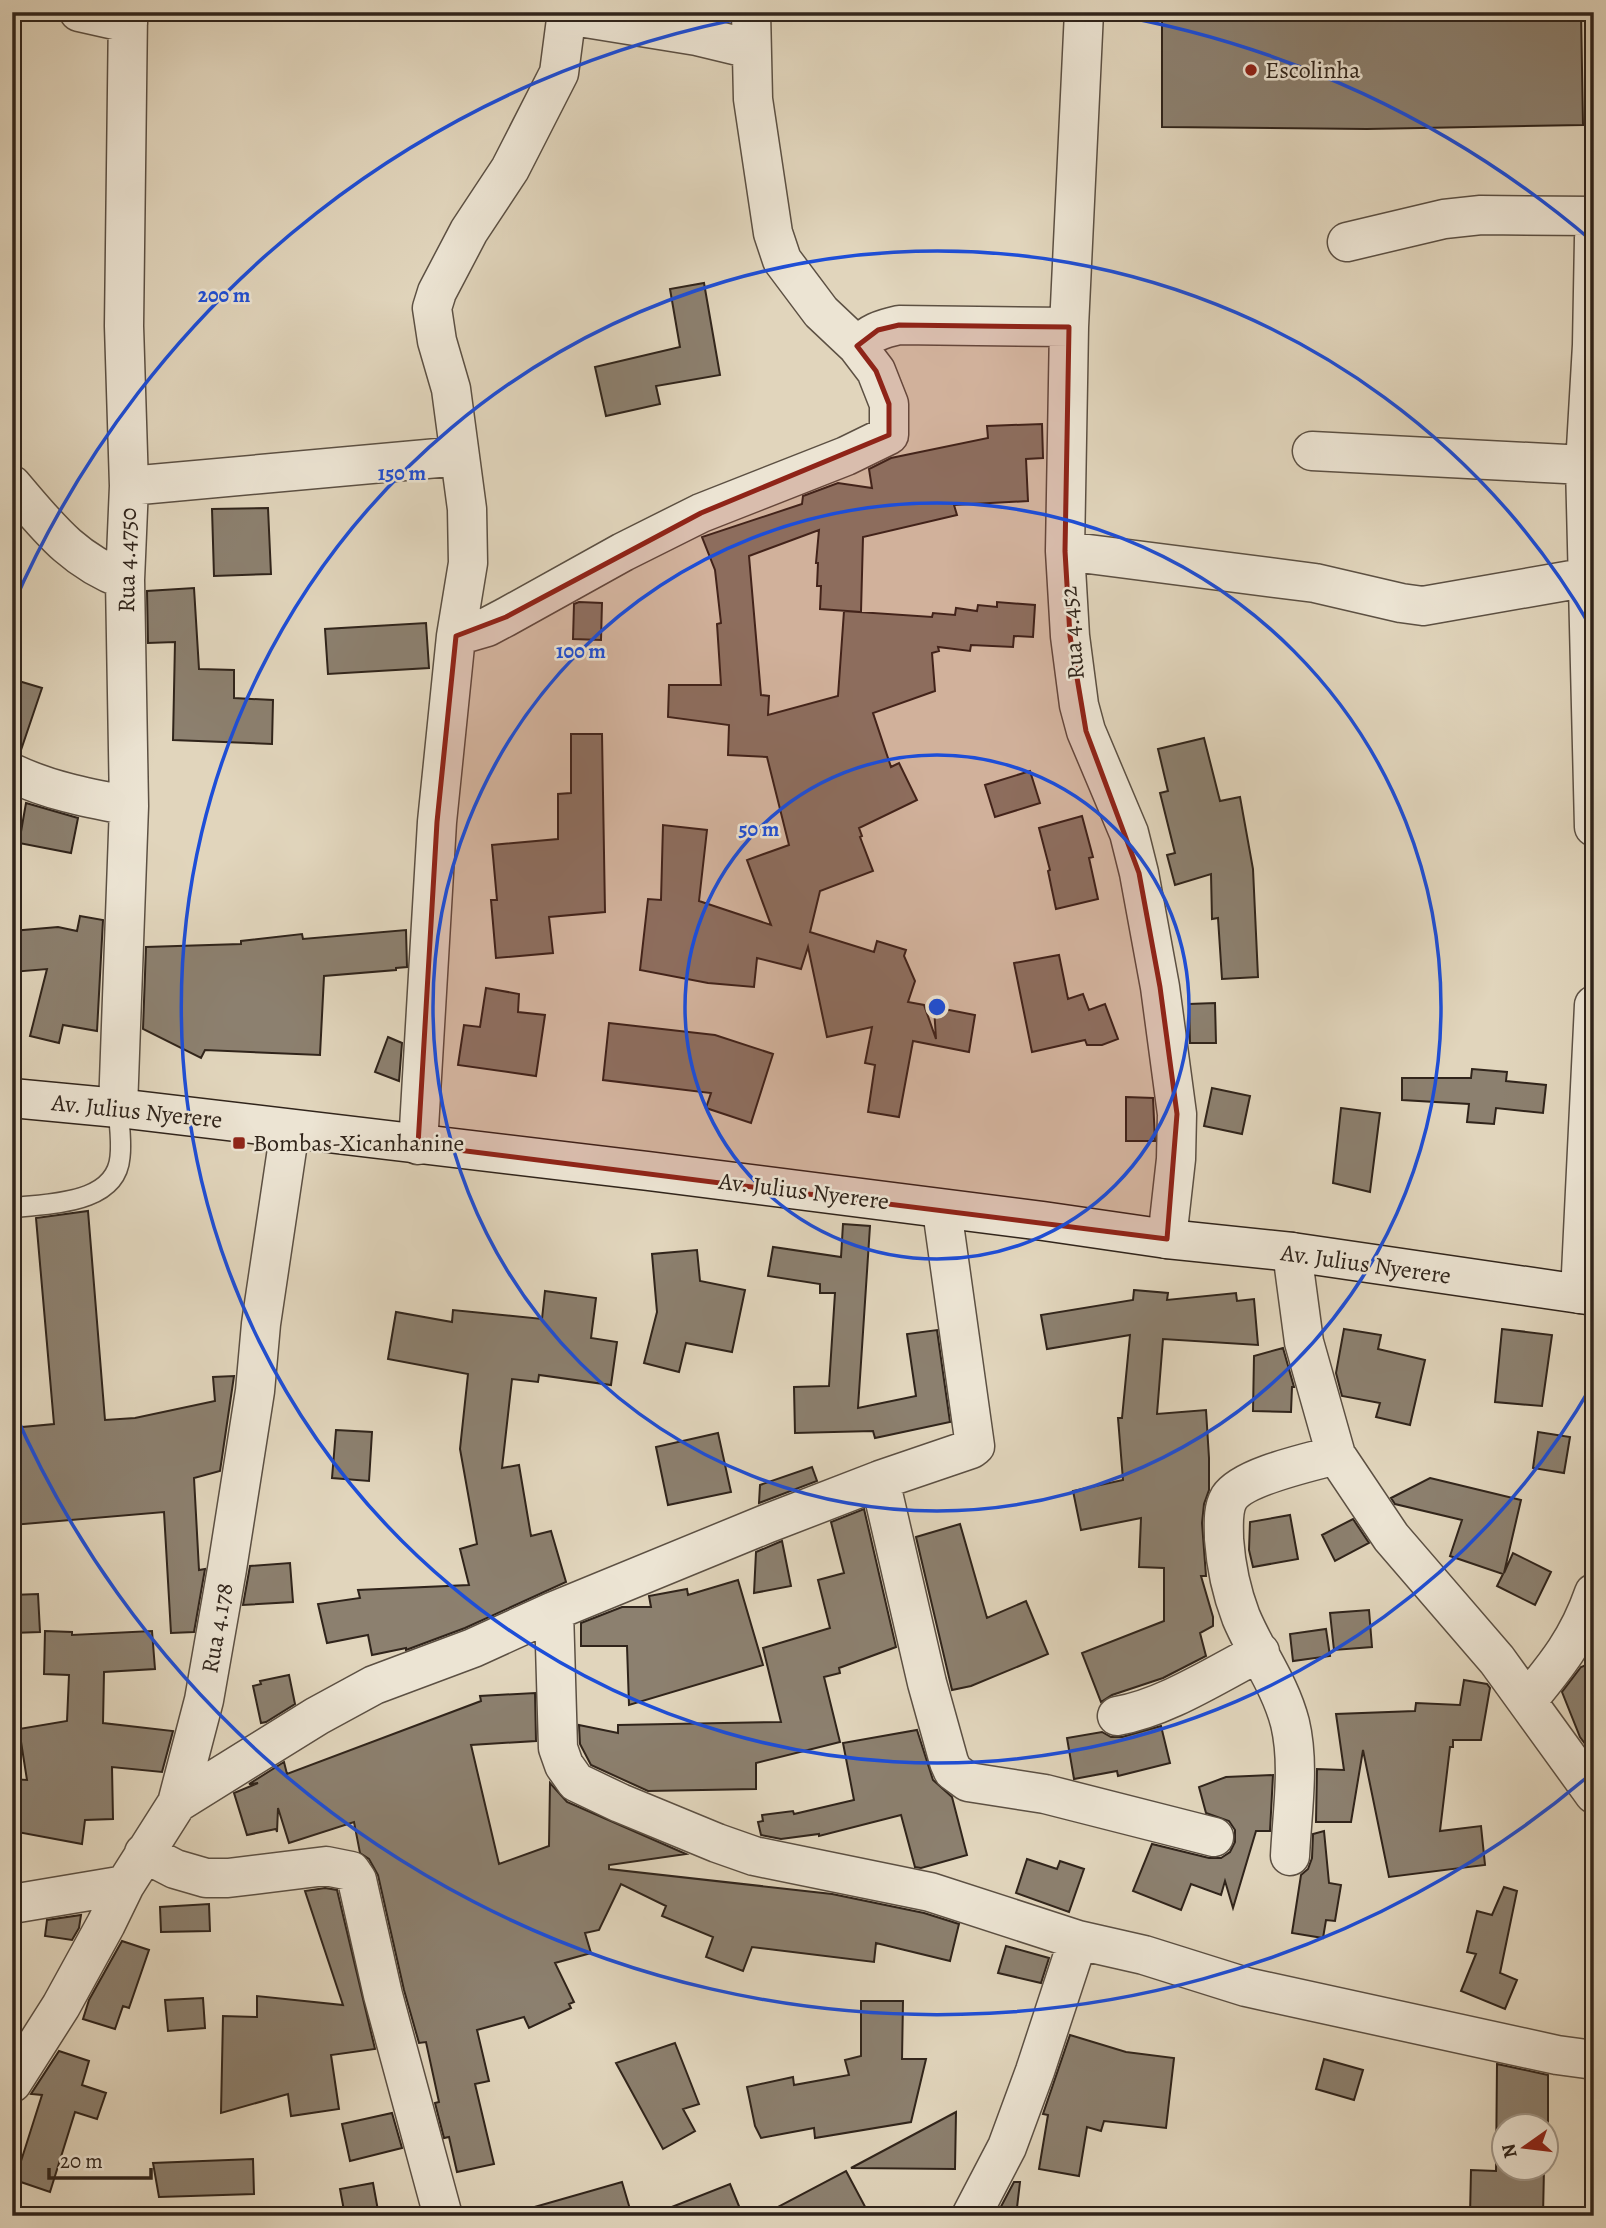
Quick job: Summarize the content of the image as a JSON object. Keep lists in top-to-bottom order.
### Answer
{
  "streets": {
    "street": [
      "Rua 4.4750",
      "Rua 4.452",
      "Av. Julius Nyerere",
      "Rua 4.178"
    ]
  },
  "crossings": [
    ["Rua 4.4750", "Av. Julius Nyerere"],
    ["Rua 4.452", "Av. Julius Nyerere"],
    ["Av. Julius Nyerere", "Rua 4.178"]
  ],
  "places": {
    "other": ["Escolinha"],
    "transit": ["Bombas-Xicanhanine"]
  },
  "scale_bar": "20 m",
  "north": "left",
  "rings": [
    "200 m",
    "150 m",
    "100 m",
    "50 m"
  ]
}
